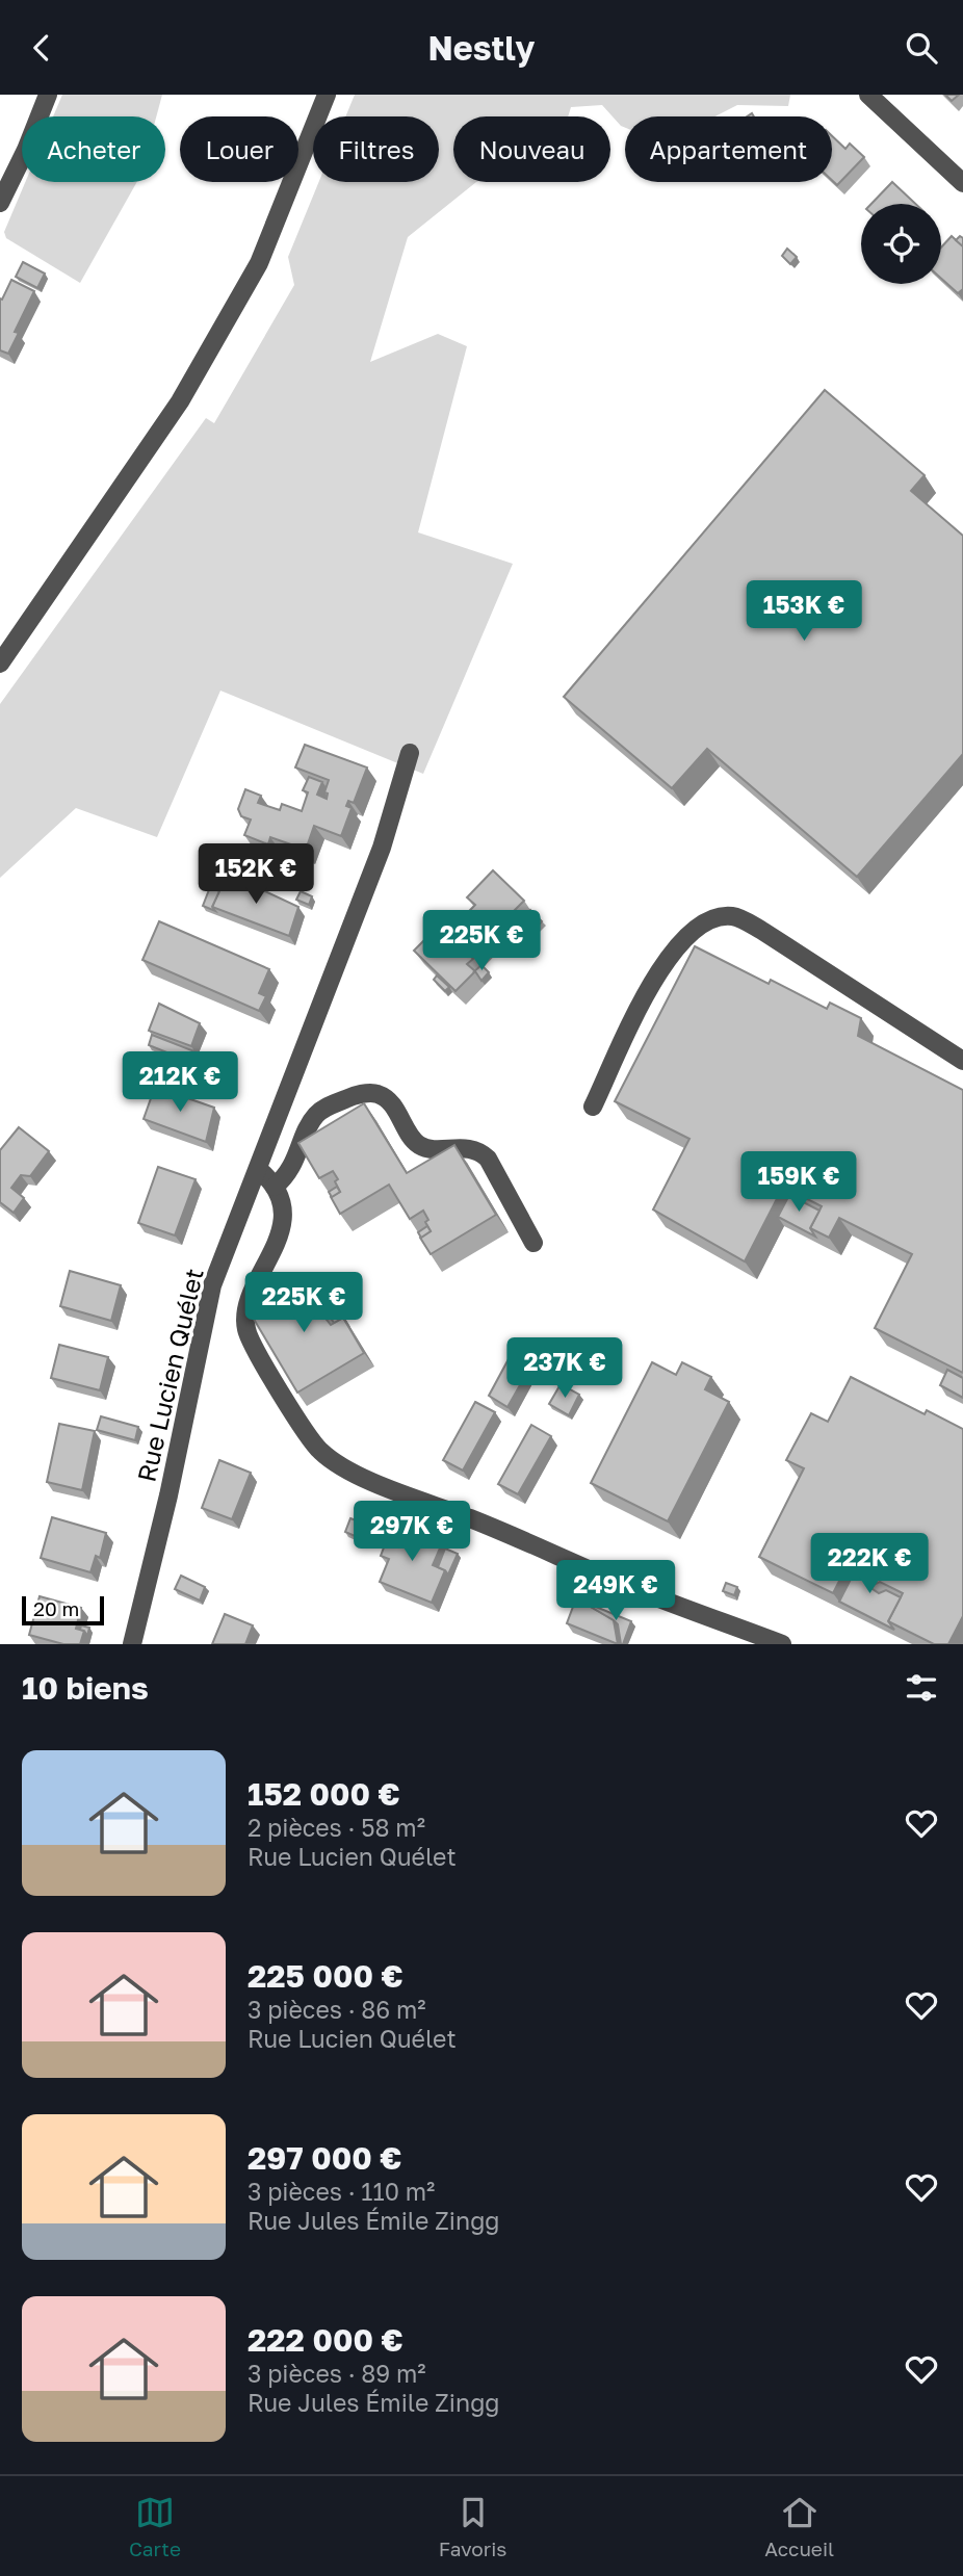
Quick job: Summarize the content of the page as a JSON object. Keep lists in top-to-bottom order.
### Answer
{
  "streets": {
    "street": ["Rue Lucien Quélet"]
  },
  "scale_bar": "20 m",
  "page": {
    "header": "Nestly",
    "chip": [
      "Acheter",
      "Louer",
      "Filtres",
      "Nouveau",
      "Appartement"
    ],
    "price": [
      "153K €",
      "152K €",
      "225K €",
      "212K €",
      "159K €",
      "225K €",
      "237K €",
      "297K €",
      "222K €",
      "249K €"
    ],
    "scale": "20 m",
    "heading": "10 biens",
    "list": [
      {
        "name": "152 000 €",
        "note": "2 pièces · 58 m² · Rue Lucien Quélet"
      },
      {
        "name": "225 000 €",
        "note": "3 pièces · 86 m² · Rue Lucien Quélet"
      },
      {
        "name": "297 000 €",
        "note": "3 pièces · 110 m² · Rue Jules Émile Zingg"
      },
      {
        "name": "222 000 €",
        "note": "3 pièces · 89 m² · Rue Jules Émile Zingg"
      }
    ],
    "tabs": ["Carte", "Favoris", "Accueil"]
  }
}
